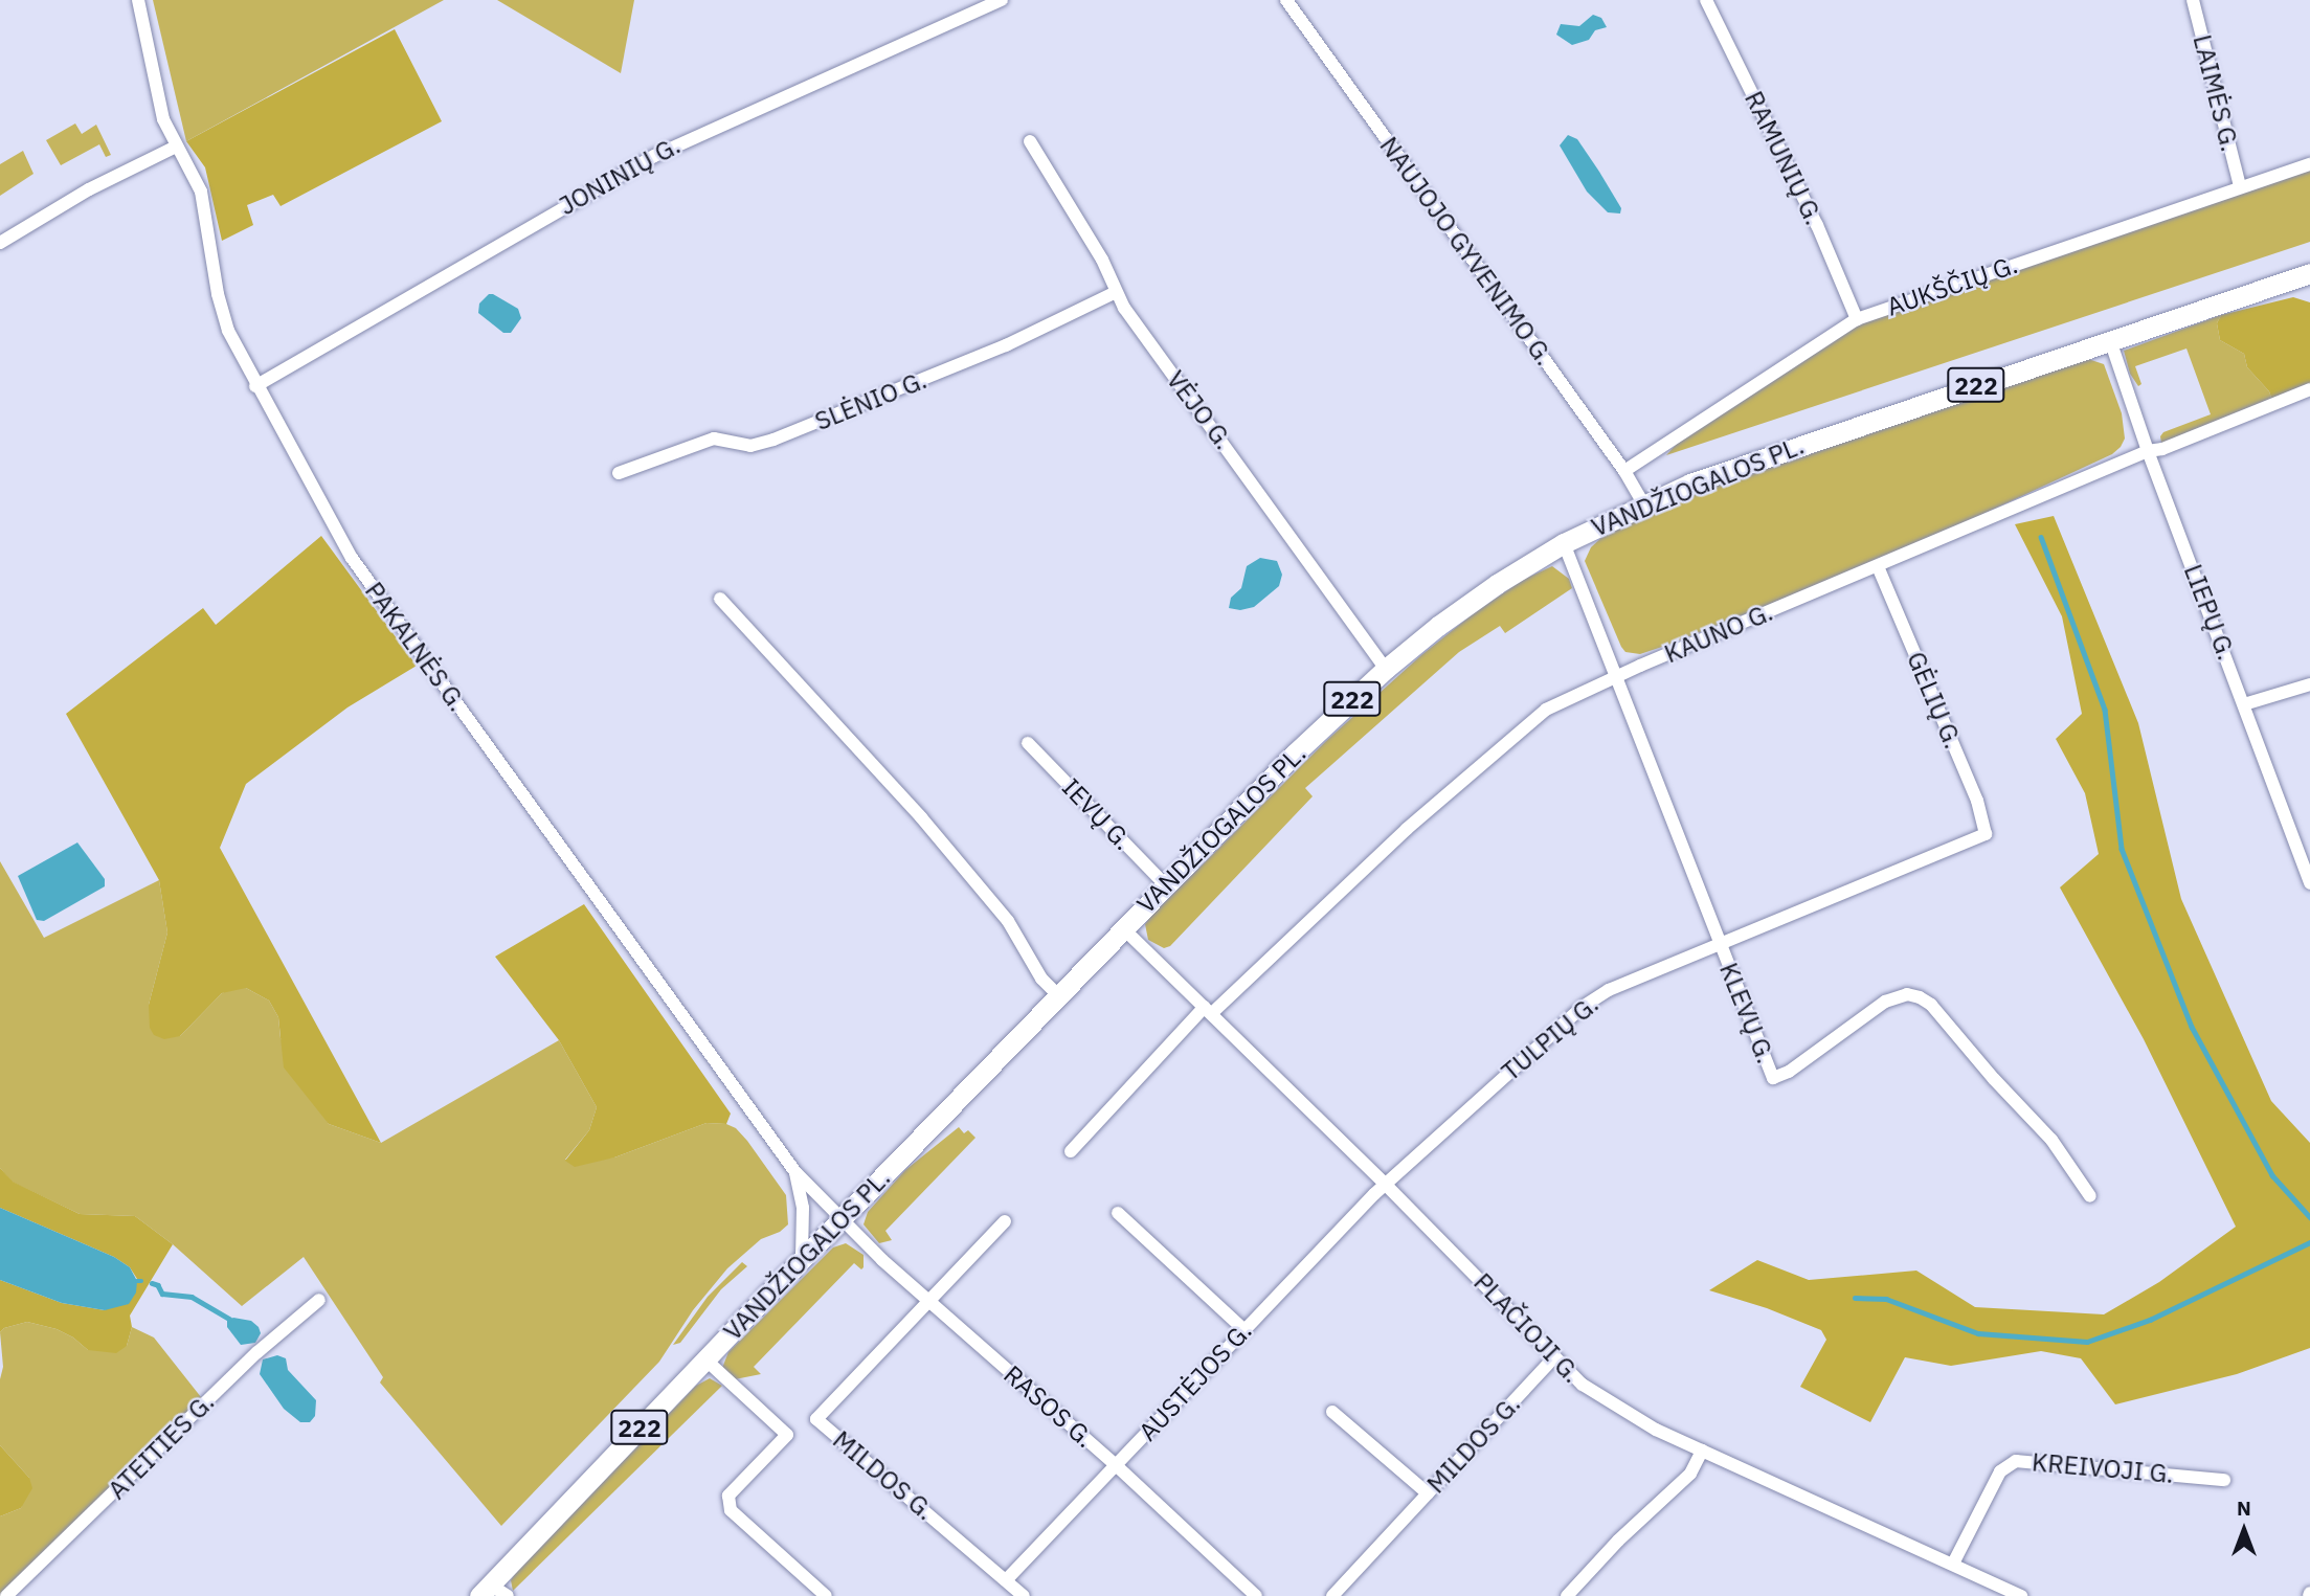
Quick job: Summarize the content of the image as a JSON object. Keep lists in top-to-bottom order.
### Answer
{
  "streets": {
    "main road": ["222", "VANDŽIOGALOS PL."],
    "street": [
      "LAIMĖS G.",
      "RAMUNIŲ G.",
      "JONINIŲ G.",
      "NAUJOJO GYVENIMO G.",
      "AUKŠČIŲ G.",
      "SLĖNIO G.",
      "VĖJO G.",
      "LIEPŲ G.",
      "KAUNO G.",
      "PAKALNĖS G.",
      "GĖLIŲ G.",
      "IEVŲ G.",
      "KLEVŲ G.",
      "TULPIŲ G.",
      "PLAČIOJI G.",
      "AUSTĖJOS G.",
      "RASOS G.",
      "MILDOS G.",
      "ATEITIES G.",
      "KREIVOJI G."
    ]
  },
  "crossings": [
    ["LAIMĖS G.", "AUKŠČIŲ G."],
    ["RAMUNIŲ G.", "AUKŠČIŲ G."],
    ["JONINIŲ G.", "PAKALNĖS G."],
    ["NAUJOJO GYVENIMO G.", "AUKŠČIŲ G."],
    ["NAUJOJO GYVENIMO G.", "VANDŽIOGALOS PL."],
    ["SLĖNIO G.", "VĖJO G."],
    ["VĖJO G.", "VANDŽIOGALOS PL."],
    ["VANDŽIOGALOS PL.", "LIEPŲ G."],
    ["VANDŽIOGALOS PL.", "PAKALNĖS G."],
    ["VANDŽIOGALOS PL.", "IEVŲ G."],
    ["VANDŽIOGALOS PL.", "KLEVŲ G."],
    ["VANDŽIOGALOS PL.", "PLAČIOJI G."],
    ["VANDŽIOGALOS PL.", "RASOS G."],
    ["LIEPŲ G.", "KAUNO G."],
    ["KAUNO G.", "GĖLIŲ G."],
    ["KAUNO G.", "KLEVŲ G."],
    ["KAUNO G.", "PLAČIOJI G."],
    ["PAKALNĖS G.", "RASOS G."],
    ["GĖLIŲ G.", "TULPIŲ G."],
    ["KLEVŲ G.", "TULPIŲ G."],
    ["TULPIŲ G.", "PLAČIOJI G."],
    ["TULPIŲ G.", "AUSTĖJOS G."],
    ["PLAČIOJI G.", "AUSTĖJOS G."],
    ["PLAČIOJI G.", "MILDOS G."],
    ["PLAČIOJI G.", "KREIVOJI G."],
    ["AUSTĖJOS G.", "RASOS G."],
    ["AUSTĖJOS G.", "MILDOS G."],
    ["RASOS G.", "MILDOS G."]
  ],
  "north": "top"
}
